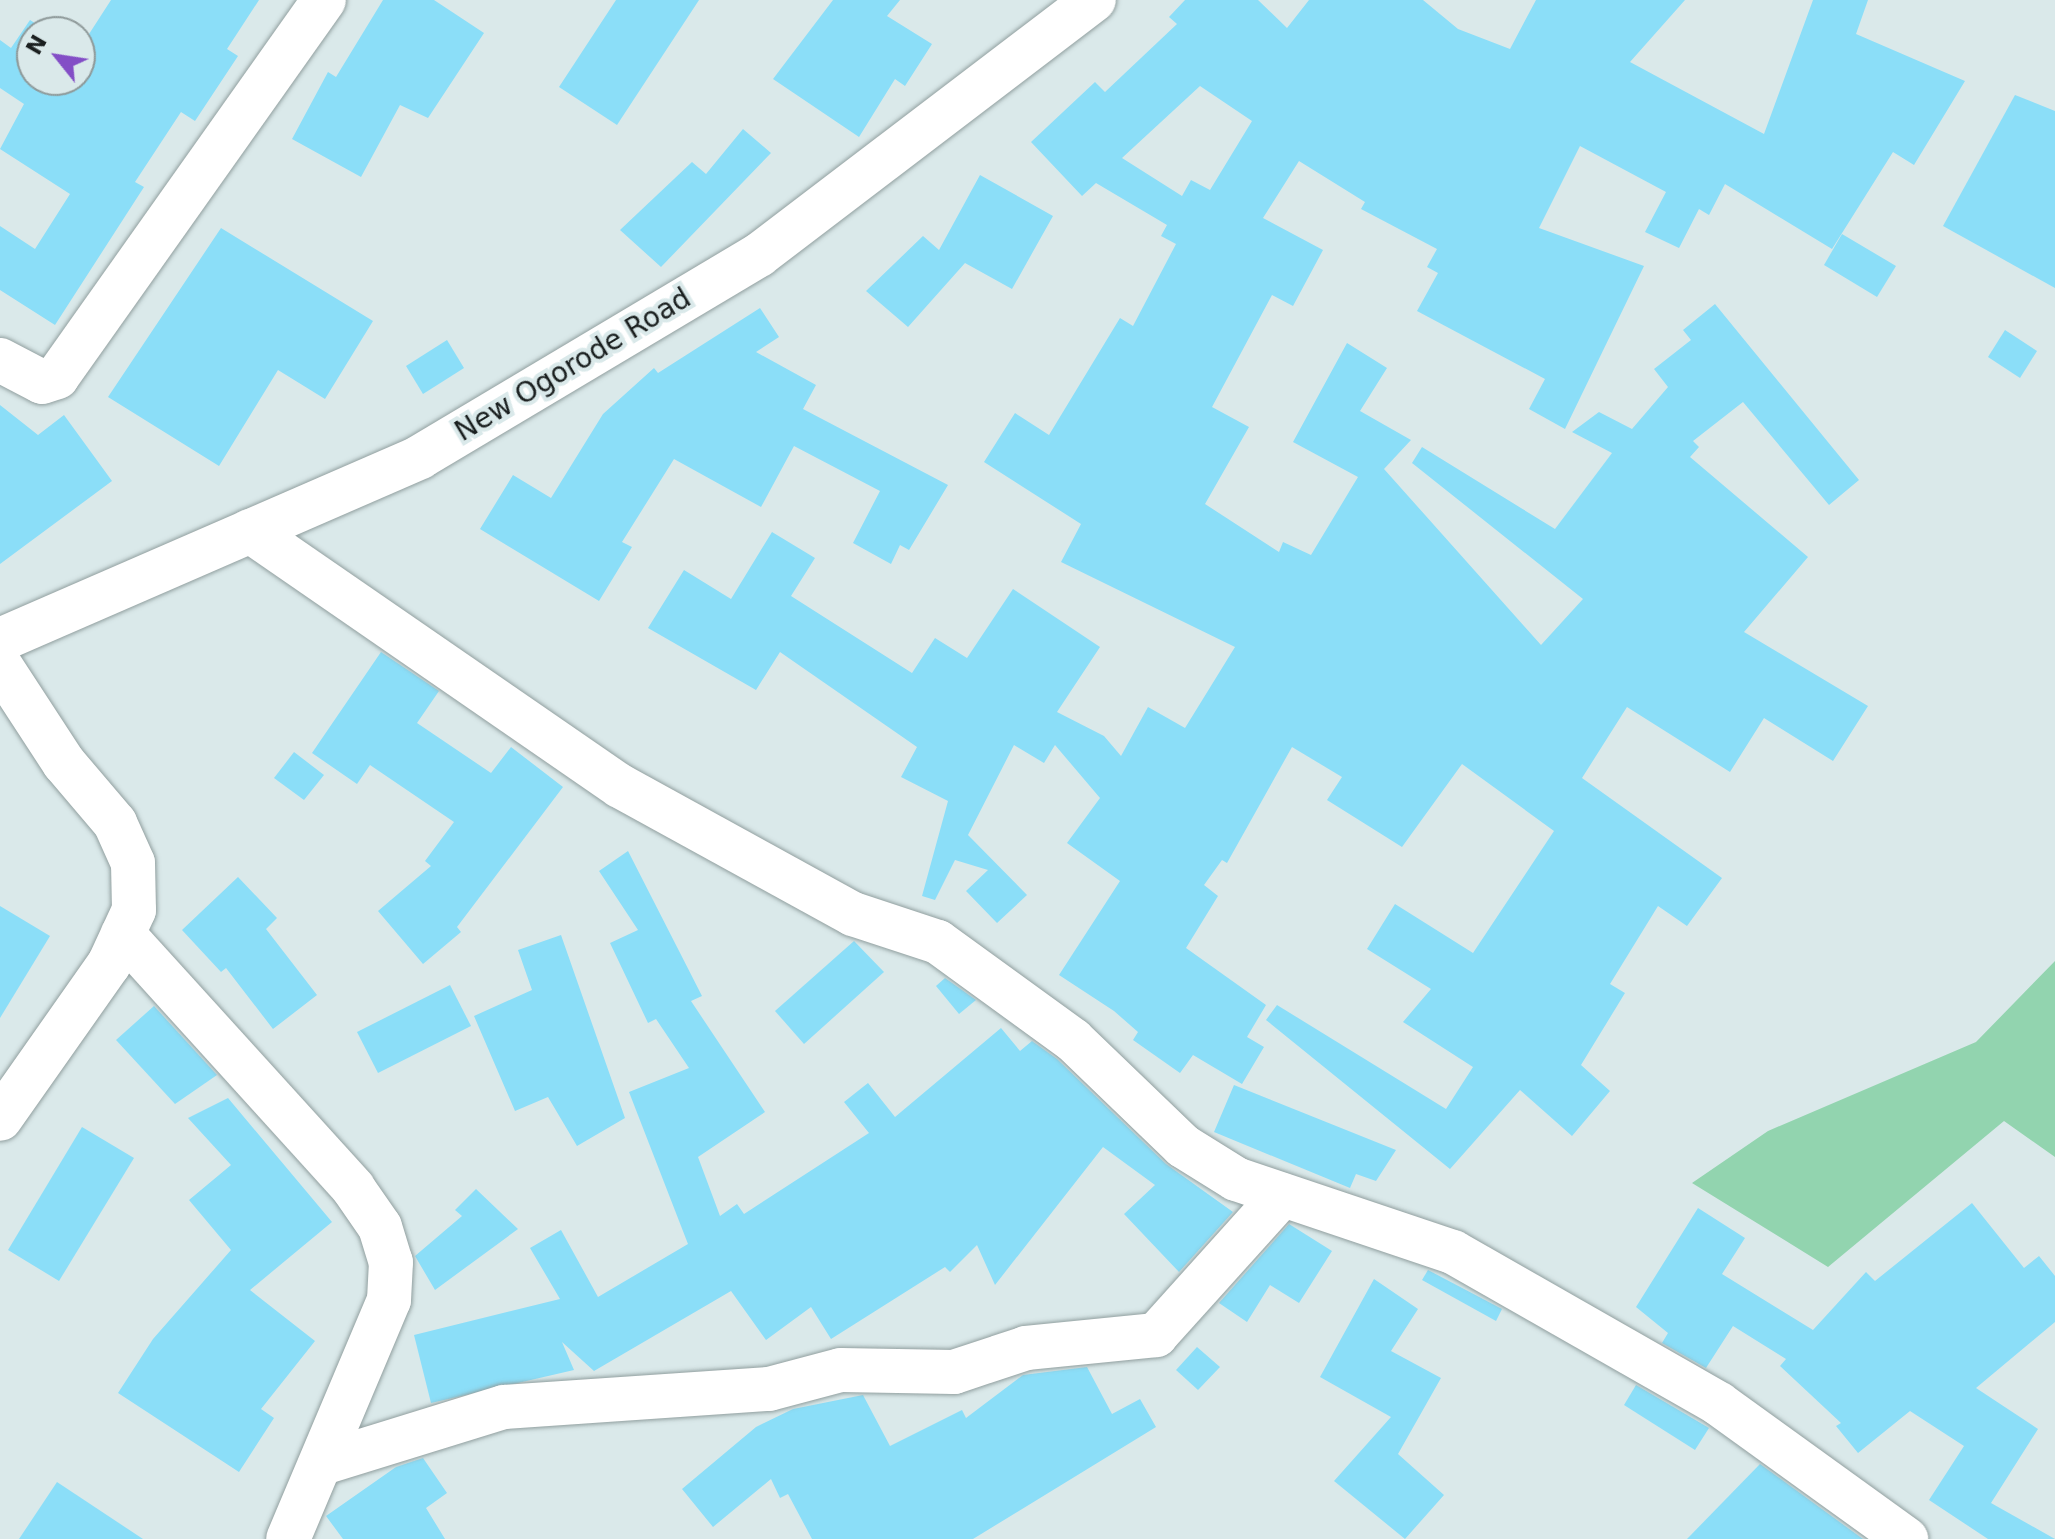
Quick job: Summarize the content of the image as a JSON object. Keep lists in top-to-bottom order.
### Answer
{
  "streets": {
    "street": ["New Ogorode Road"]
  },
  "north": "top left"
}
